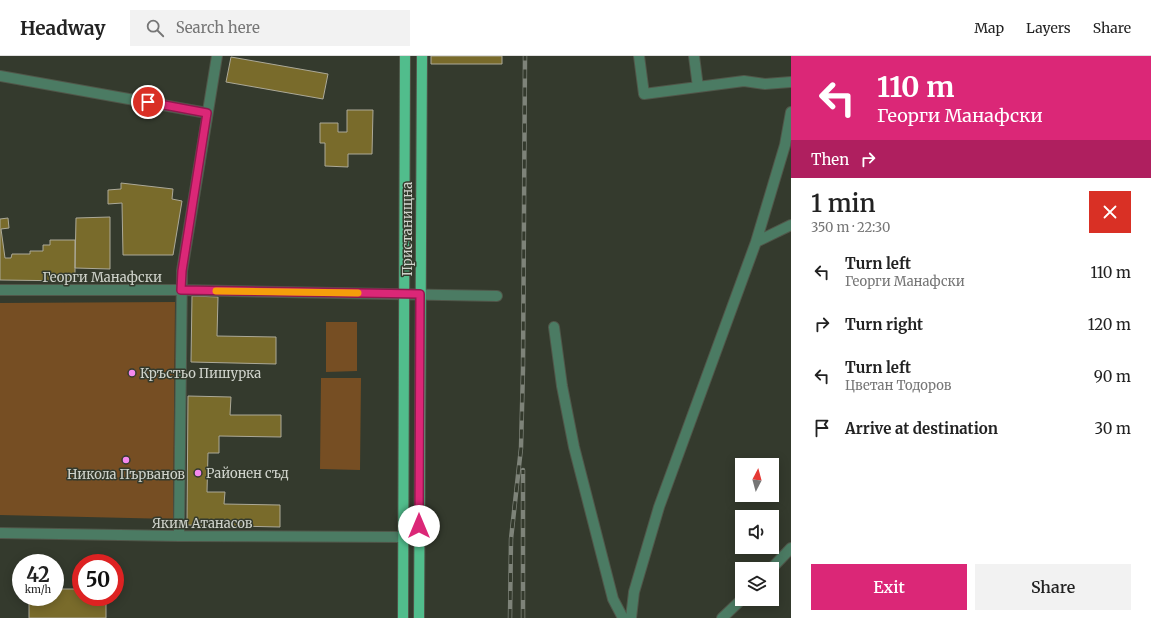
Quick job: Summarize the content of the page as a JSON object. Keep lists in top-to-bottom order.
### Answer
{
  "streets": {
    "main road": ["Пристанищна"],
    "street": ["Георги Манафски", "Яким Атанасов"]
  },
  "crossings": [
    ["Пристанищна", "Георги Манафски"],
    ["Пристанищна", "Яким Атанасов"]
  ],
  "places": ["Кръстьо Пишурка", "Никола Първанов", "Районен съд"],
  "north": "top",
  "page": {
    "header": "Headway",
    "search": "Search here",
    "nav": ["Map", "Layers", "Share"],
    "turn": ["110 m", "Георги Манафски"],
    "then": "Then",
    "heading": ["1 min", "350 m · 22:30"],
    "list": [
      {
        "name": "Turn left",
        "note": "Георги Манафски",
        "value": "110 m"
      },
      {
        "name": "Turn right",
        "value": "120 m"
      },
      {
        "name": "Turn left",
        "note": "Цветан Тодоров",
        "value": "90 m"
      },
      {
        "name": "Arrive at destination",
        "value": "30 m"
      }
    ],
    "speed": "42 km/h",
    "limit": "50",
    "buttons": ["Exit", "Share"]
  }
}
